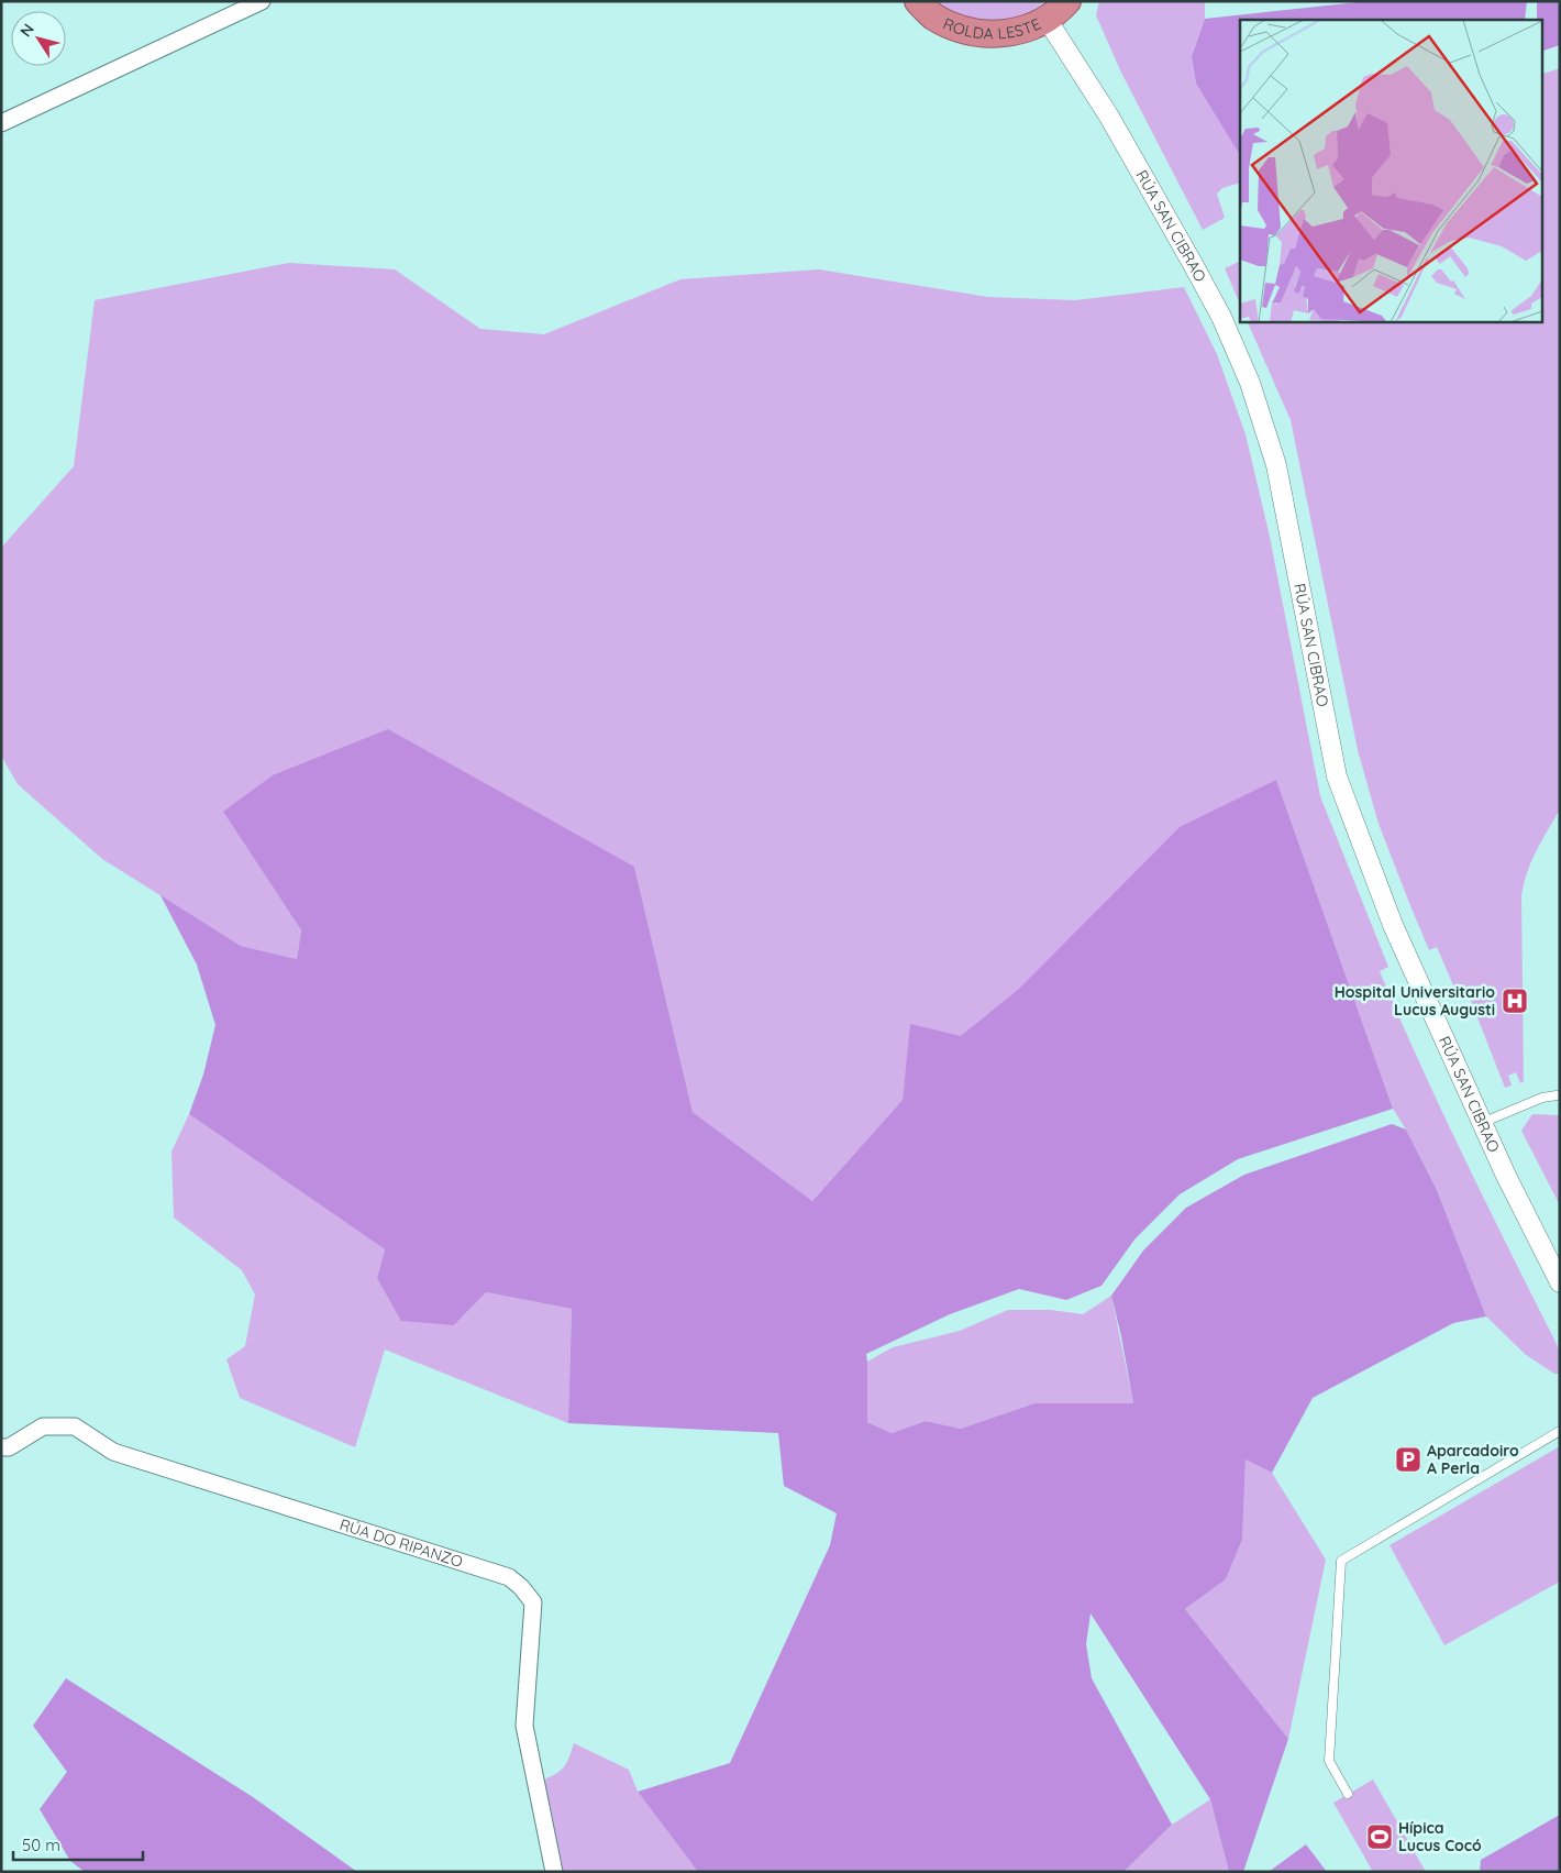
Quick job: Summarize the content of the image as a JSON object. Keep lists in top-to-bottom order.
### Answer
{
  "streets": {
    "highway": ["ROLDA LESTE"],
    "street": ["RÚA SAN CIBRAO", "RÚA DO RIPANZO"]
  },
  "crossings": [
    ["ROLDA LESTE", "RÚA SAN CIBRAO"]
  ],
  "places": {
    "hospital": ["Hospital Universitario Lucus Augusti"],
    "parking": ["Aparcadoiro A Perla"],
    "sports": ["Hípica Lucus Cocó"]
  },
  "scale_bar": "50 m",
  "north": "top left"
}
